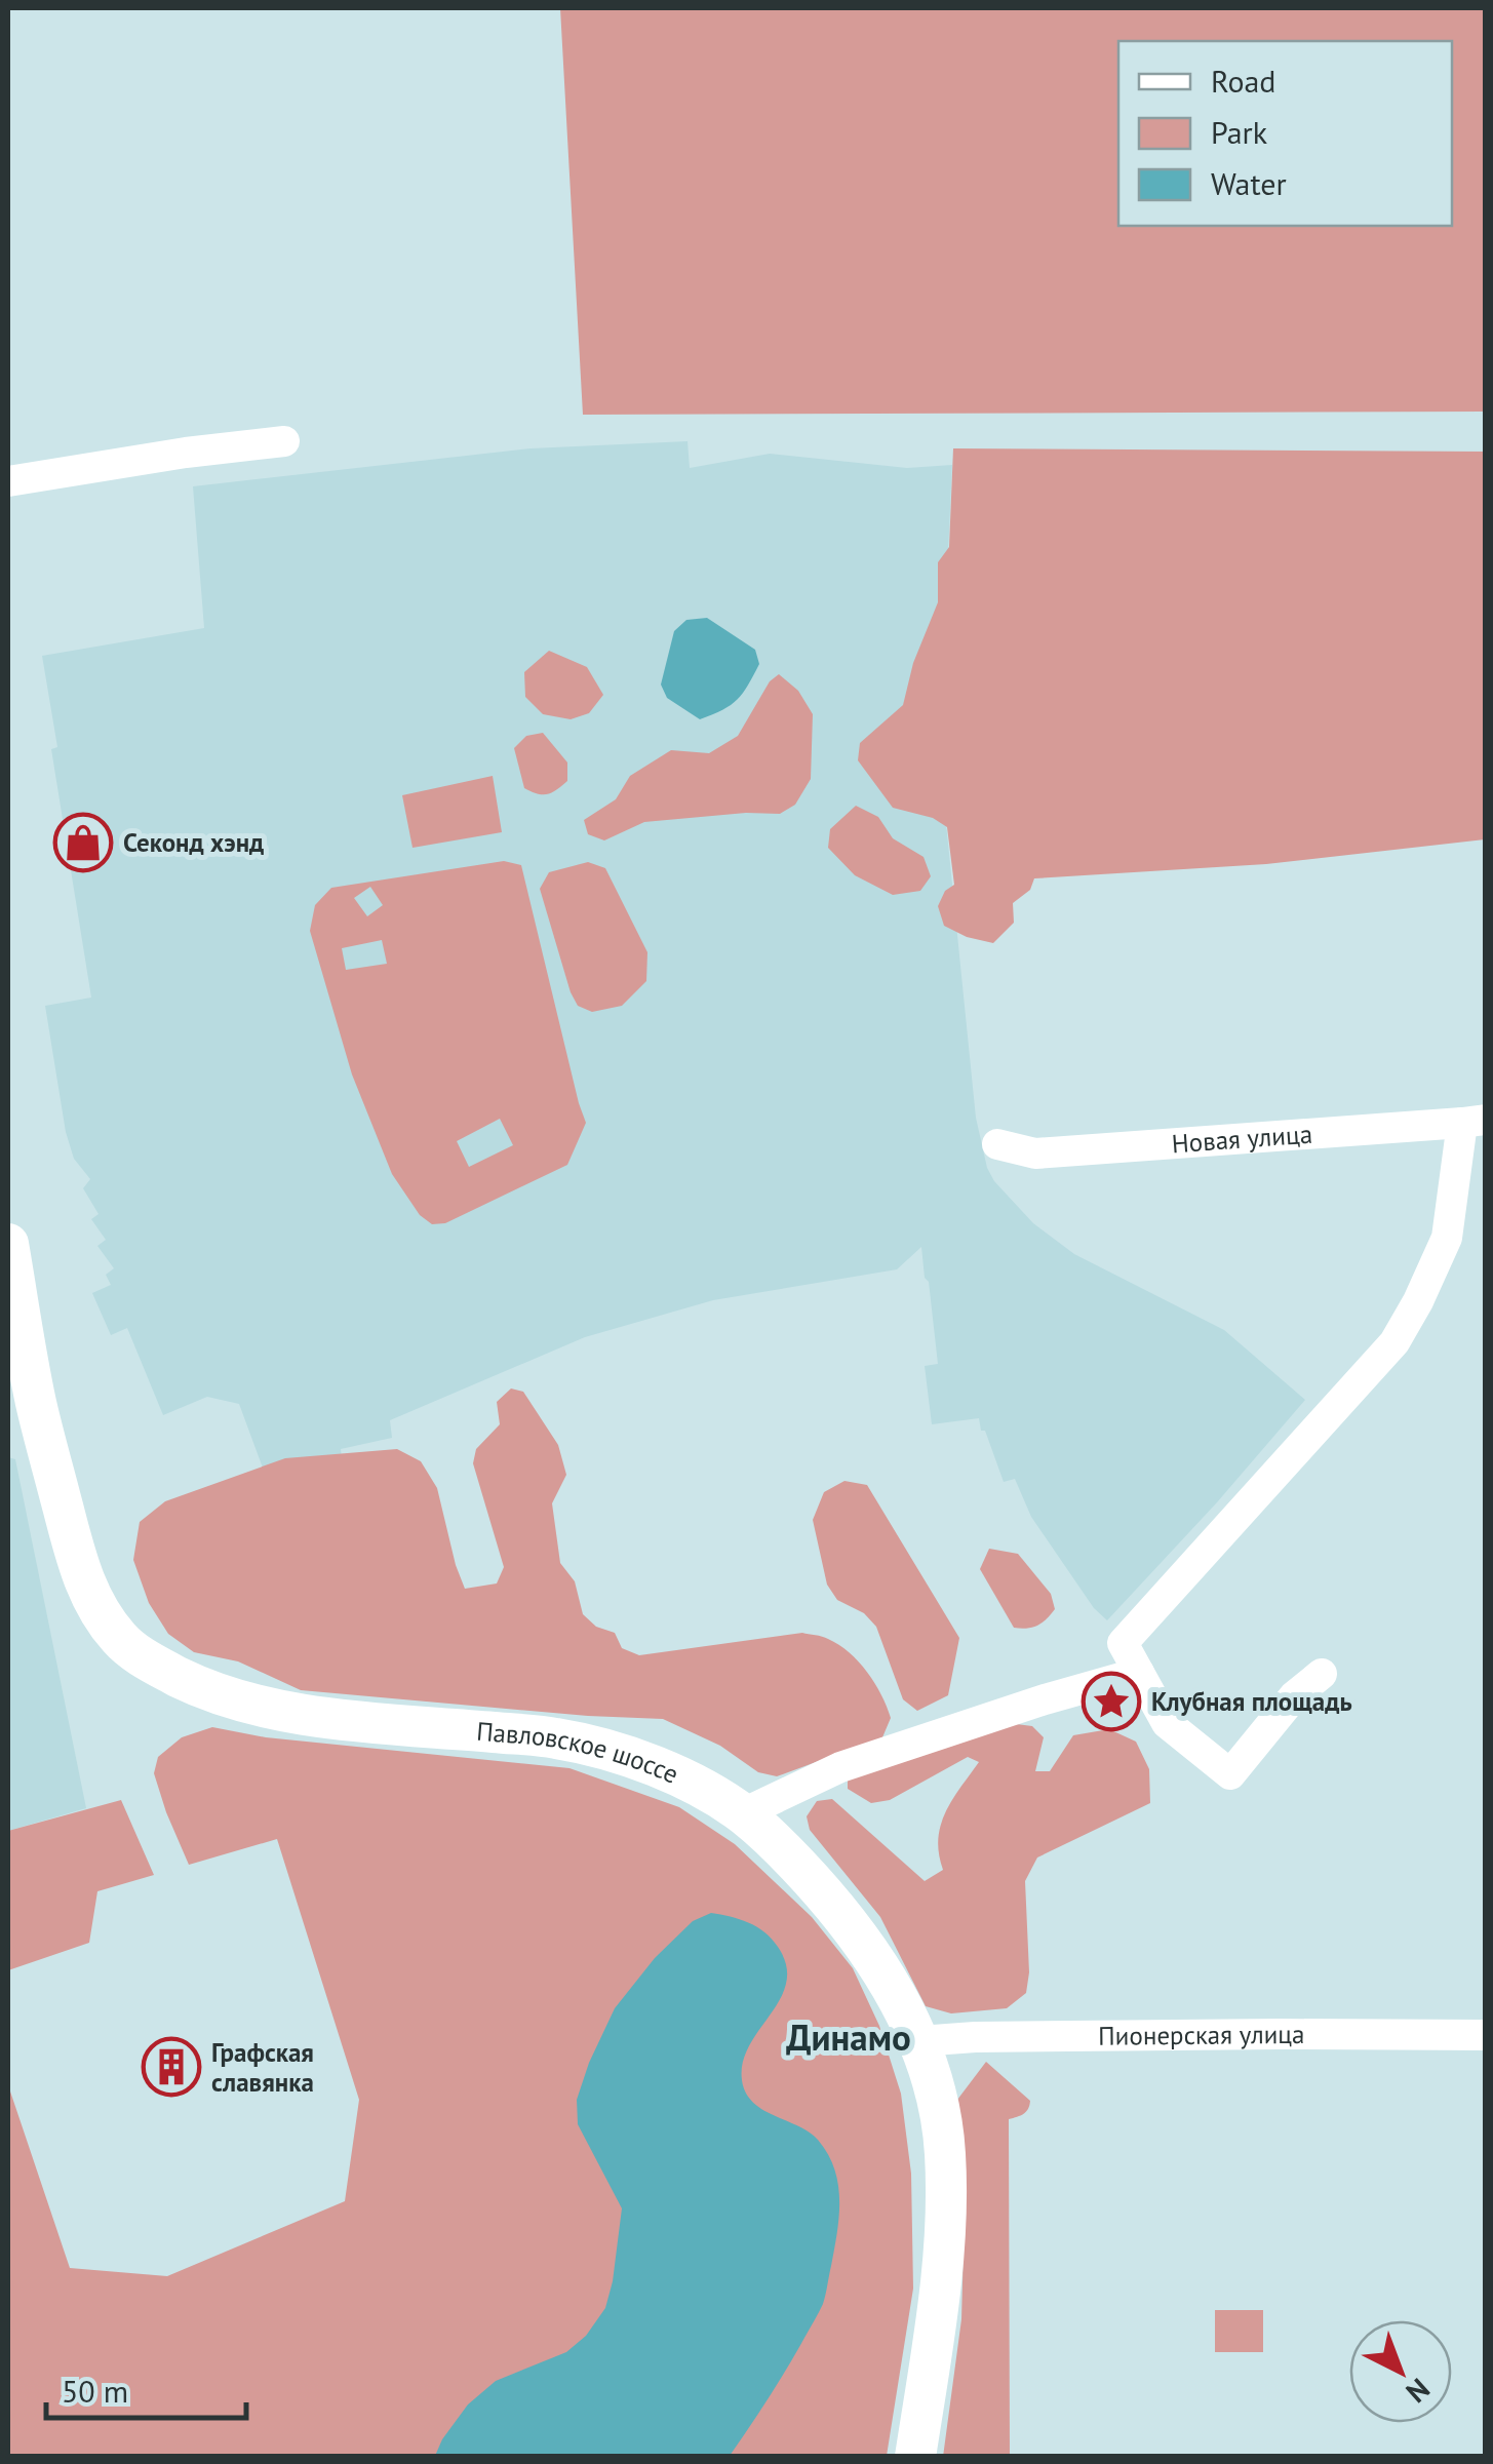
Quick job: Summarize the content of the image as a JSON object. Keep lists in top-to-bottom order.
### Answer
{
  "streets": {
    "main road": ["Павловское шоссе"],
    "street": ["Новая улица", "Пионерская улица"]
  },
  "crossings": [
    ["Павловское шоссе", "Пионерская улица"]
  ],
  "districts": ["Динамо"],
  "places": {
    "shop": ["Секонд хэнд"],
    "place": ["Клубная площадь"],
    "building": ["Графская славянка"]
  },
  "legend": ["Road", "Park", "Water"],
  "scale_bar": "50 m",
  "north": "bottom right"
}
